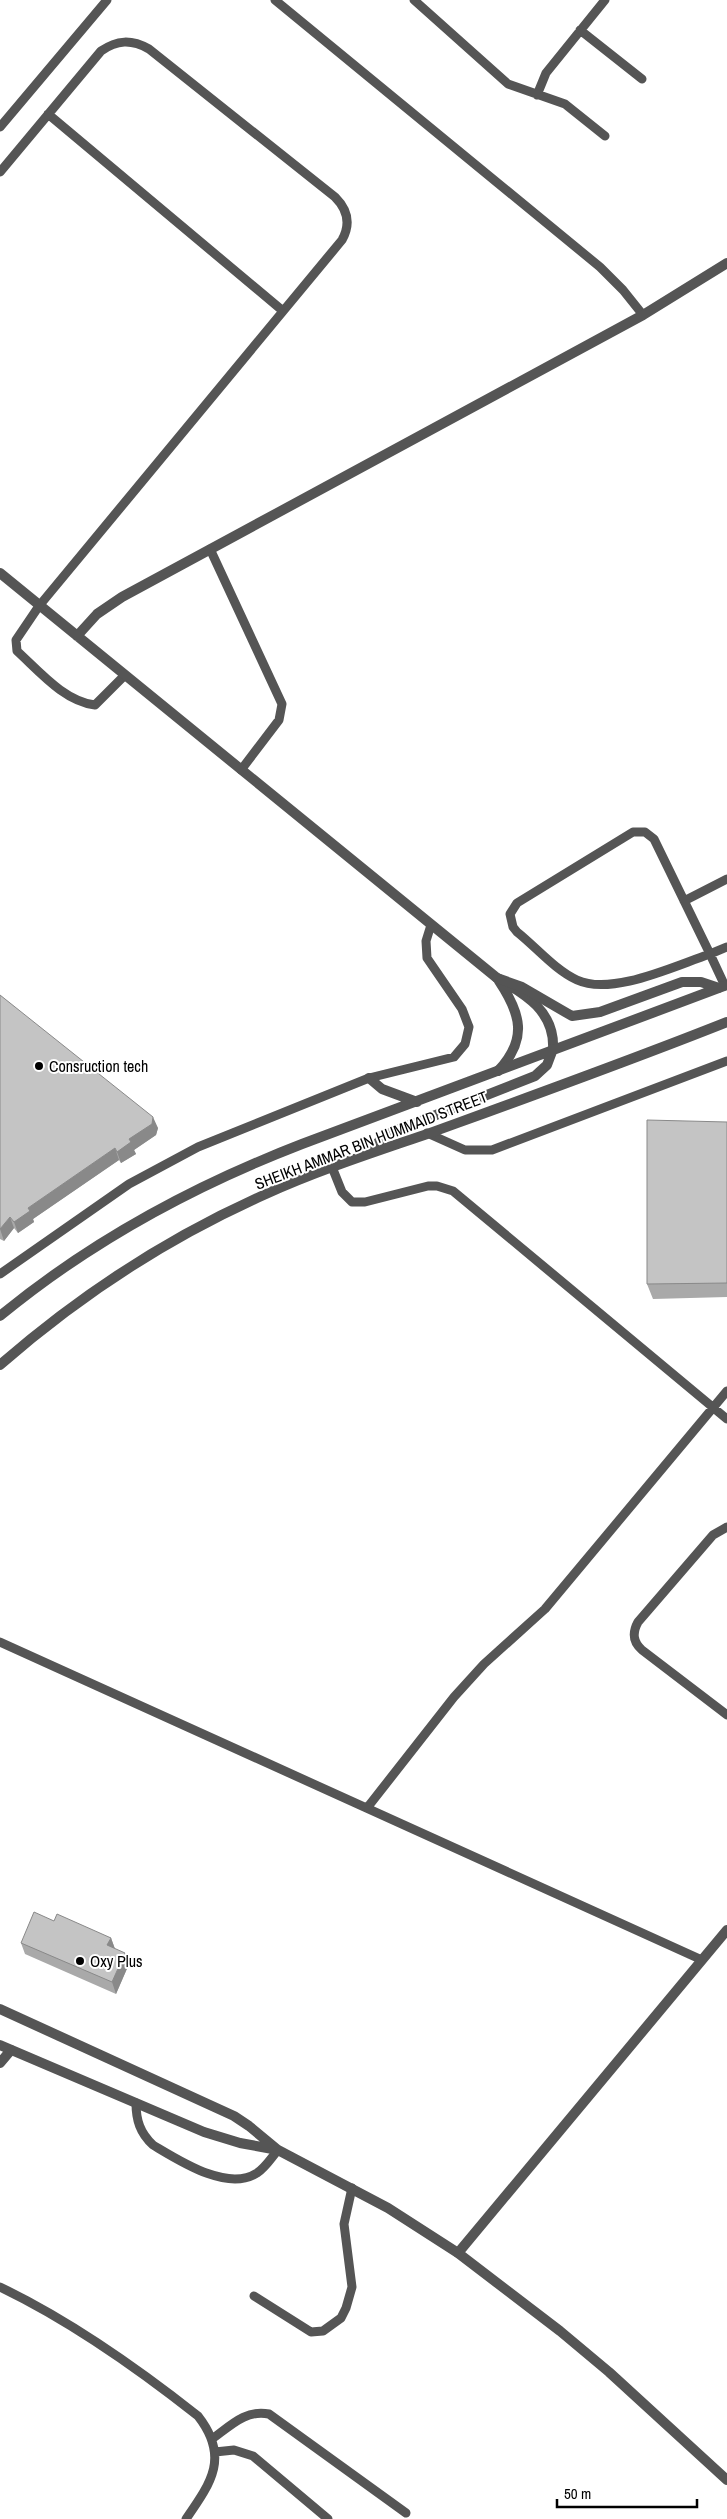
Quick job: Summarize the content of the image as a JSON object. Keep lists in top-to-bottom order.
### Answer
{
  "streets": {
    "street": ["SHEIKH AMMAR BIN HUMMAID STREET"]
  },
  "places": ["Consruction tech", "Oxy Plus"],
  "scale_bar": "50 m"
}
